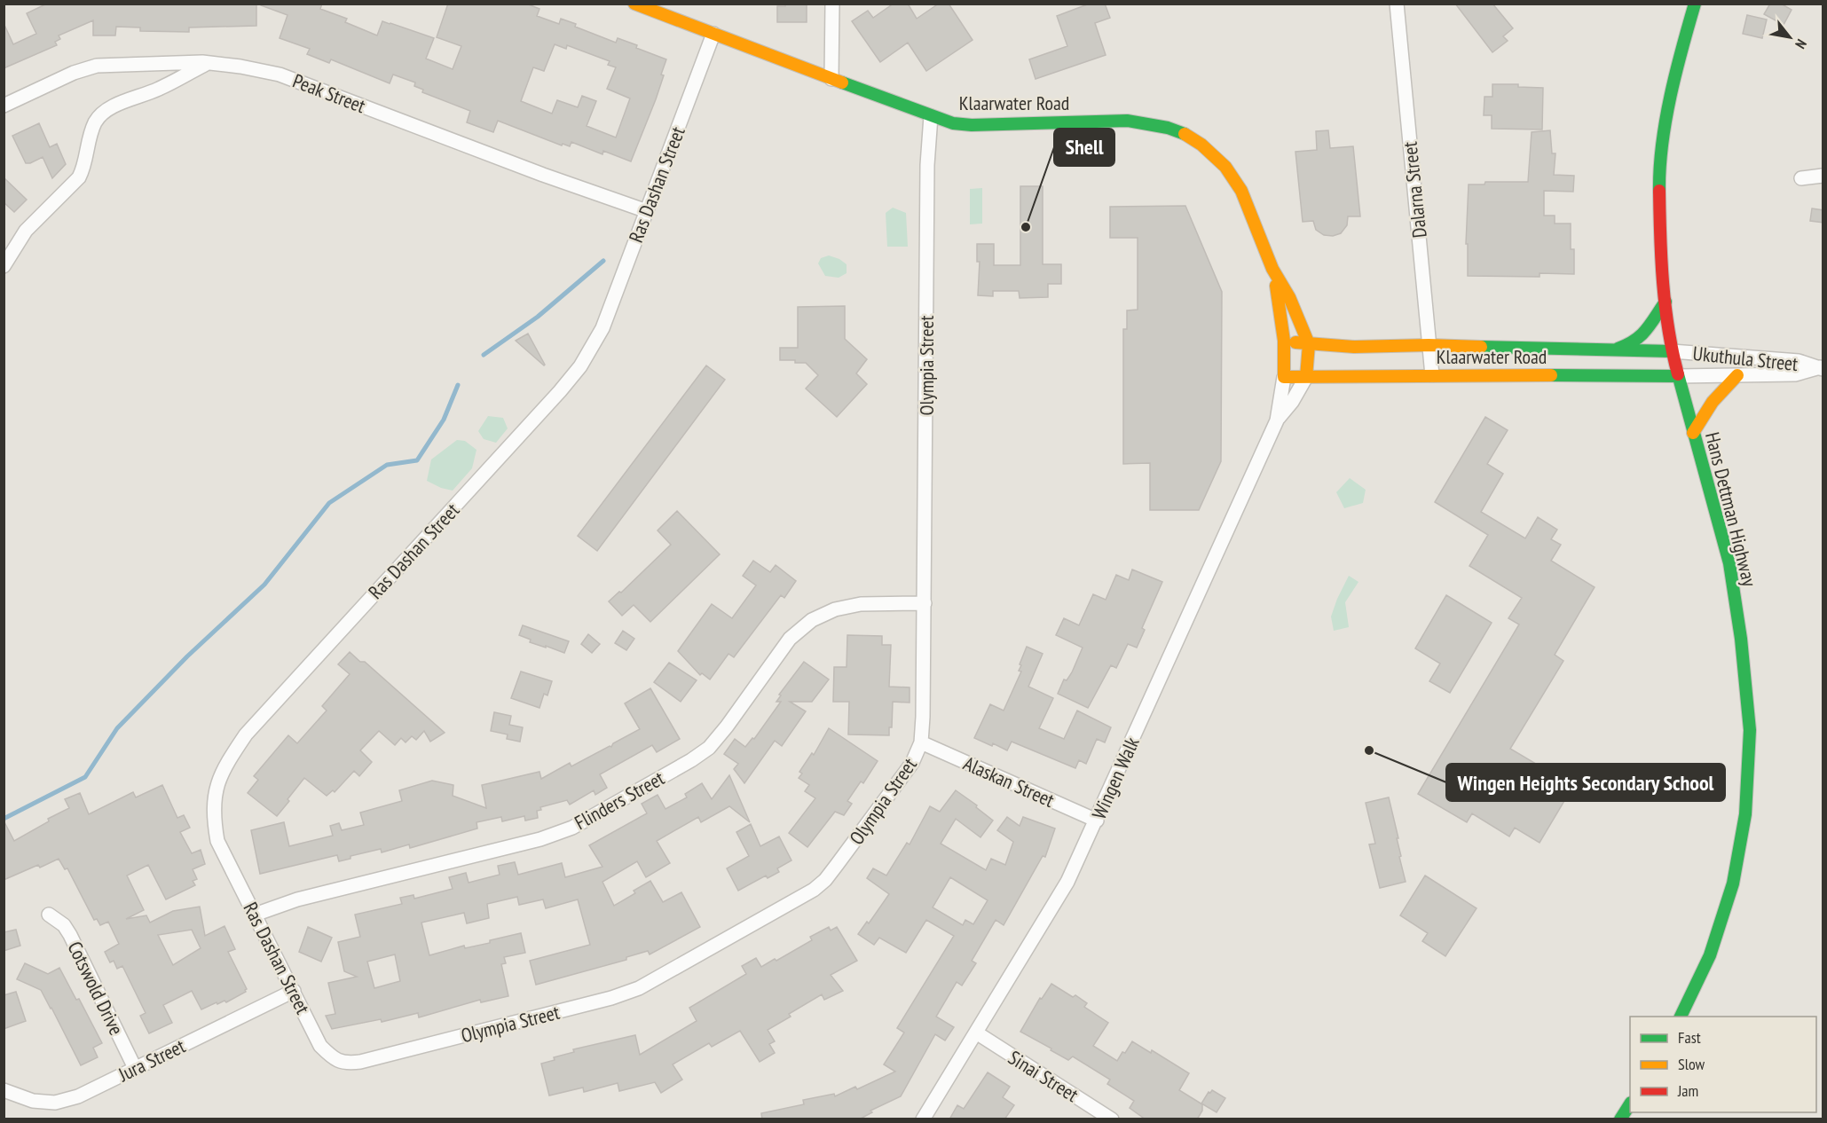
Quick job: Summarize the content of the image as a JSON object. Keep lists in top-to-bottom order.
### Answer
{
  "streets": {
    "street": [
      "Peak Street",
      "Klaarwater Road",
      "Ras Dashan Street",
      "Dalarna Street",
      "Ukuthula Street",
      "Olympia Street",
      "Hans Dettman Highway",
      "Wingen Walk",
      "Alaskan Street",
      "Flinders Street",
      "Cotswold Drive",
      "Jura Street",
      "Sinai Street"
    ]
  },
  "crossings": [
    ["Peak Street", "Ras Dashan Street"],
    ["Klaarwater Road", "Ras Dashan Street"],
    ["Klaarwater Road", "Dalarna Street"],
    ["Klaarwater Road", "Ukuthula Street"],
    ["Klaarwater Road", "Olympia Street"],
    ["Klaarwater Road", "Hans Dettman Highway"],
    ["Klaarwater Road", "Wingen Walk"],
    ["Ras Dashan Street", "Olympia Street"],
    ["Ras Dashan Street", "Flinders Street"],
    ["Ras Dashan Street", "Jura Street"],
    ["Ukuthula Street", "Hans Dettman Highway"],
    ["Olympia Street", "Alaskan Street"],
    ["Olympia Street", "Flinders Street"],
    ["Wingen Walk", "Alaskan Street"],
    ["Wingen Walk", "Sinai Street"],
    ["Cotswold Drive", "Jura Street"]
  ],
  "places": ["Shell", "Wingen Heights Secondary School"],
  "legend": ["Fast", "Slow", "Jam"],
  "north": "bottom right"
}
